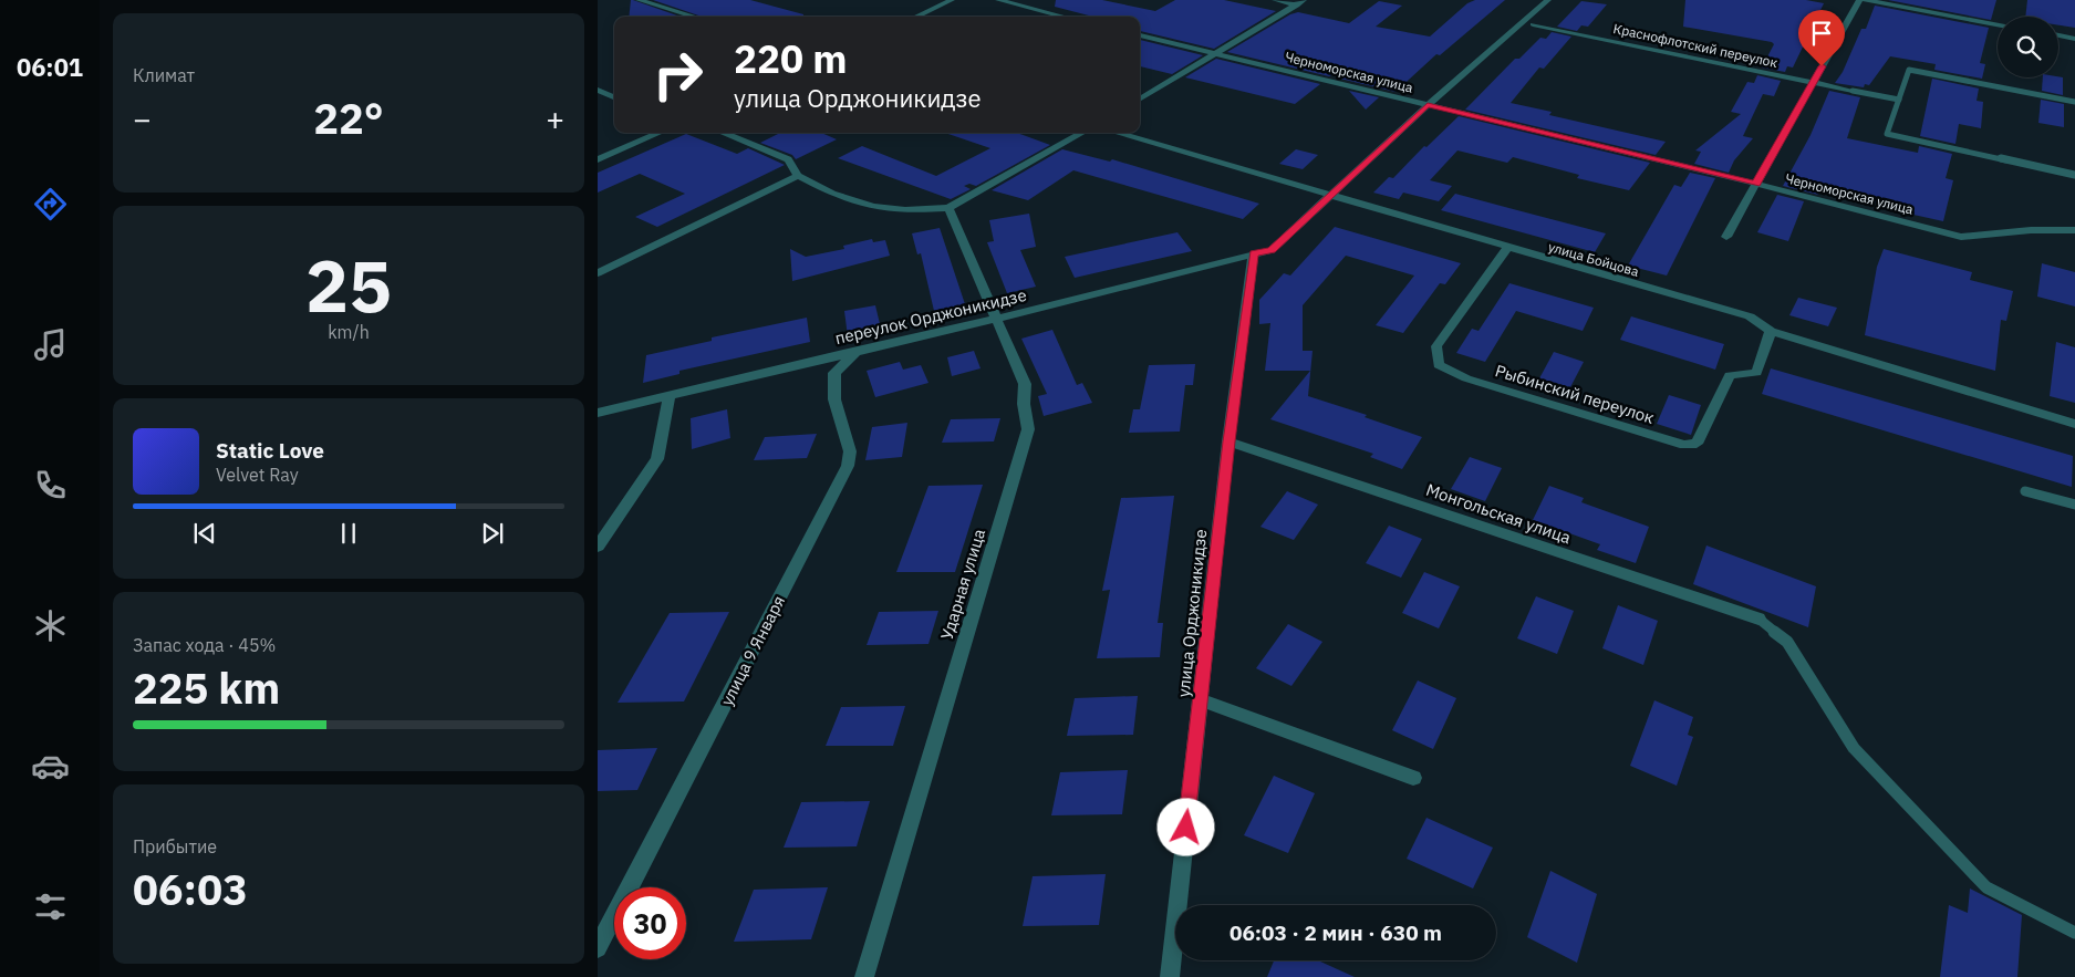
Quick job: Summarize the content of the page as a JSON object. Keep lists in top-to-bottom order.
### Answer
{
  "streets": {
    "street": [
      "Краснофлотский переулок",
      "Черноморская улица",
      "улица Бойцова",
      "переулок Орджоникидзе",
      "Рыбинский переулок",
      "Монгольская улица",
      "Ударная улица",
      "улица Орджоникидзе",
      "улица 9 Января"
    ]
  },
  "crossings": [
    ["улица Бойцова", "переулок Орджоникидзе"],
    ["улица Бойцова", "Рыбинский переулок"],
    ["переулок Орджоникидзе", "Ударная улица"],
    ["переулок Орджоникидзе", "улица Орджоникидзе"],
    ["переулок Орджоникидзе", "улица 9 Января"],
    ["Монгольская улица", "улица Орджоникидзе"]
  ],
  "page": {
    "tabs": "06:01",
    "tile": [
      "Климат",
      ["25", "km/h"],
      ["Запас хода · 45%", "225 km"],
      ["Прибытие", "06:03"]
    ],
    "turn": ["220 m", "улица Орджоникидзе"],
    "heat": ["−", "22°", "+"],
    "song": ["Static Love", "Velvet Ray"],
    "limit": "30",
    "trip": "06:03 · 2 мин · 630 m"
  }
}
